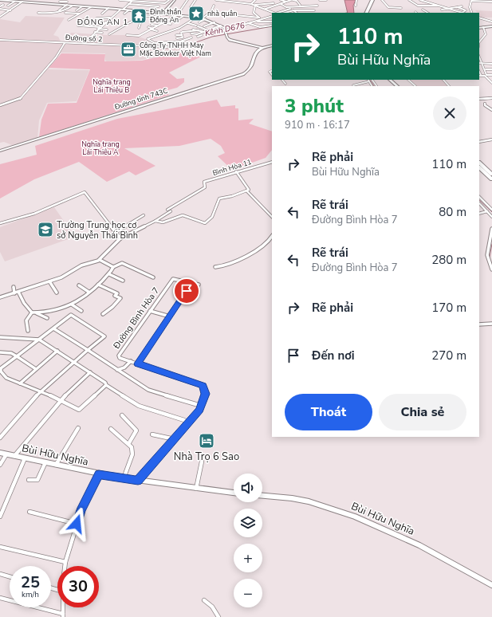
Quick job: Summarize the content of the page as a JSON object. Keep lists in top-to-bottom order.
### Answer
{
  "streets": {
    "main road": ["Đường tỉnh 743C"],
    "street": [
      "Đường số 2",
      "Bình Hòa 11",
      "Đường Bình Hòa 7",
      "Bùi Hữu Nghĩa"
    ]
  },
  "crossings": [
    ["Đường Bình Hòa 7", "Bùi Hữu Nghĩa"]
  ],
  "districts": ["ĐỒNG AN 1"],
  "water": ["Kênh D676"],
  "parks": ["Nghĩa trang Lái Thiêu B", "Nghĩa trang Lái Thiêu A"],
  "places": {
    "place": ["nhà quân"],
    "temple": ["Đình thần Đồng An"],
    "office": ["Công Ty TNHH May Mặc Bowker Việt Nam"],
    "school or university": ["Trường Trung học cơ sở Nguyễn Thái Bình"],
    "hotel": ["Nhà Trọ 6 Sao"]
  },
  "page": {
    "turn": ["110 m", "Bùi Hữu Nghĩa"],
    "heading": ["3 phút", "910 m · 16:17"],
    "list": [
      {
        "name": "Rẽ phải",
        "note": "Bùi Hữu Nghĩa",
        "value": "110 m"
      },
      {
        "name": "Rẽ trái",
        "note": "Đường Bình Hòa 7",
        "value": "80 m"
      },
      {
        "name": "Rẽ trái",
        "note": "Đường Bình Hòa 7",
        "value": "280 m"
      },
      {
        "name": "Rẽ phải",
        "value": "170 m"
      },
      {
        "name": "Đến nơi",
        "value": "270 m"
      }
    ],
    "buttons": ["Thoát", "Chia sẻ"],
    "map_buttons": ["+", "−"],
    "speed": "25 km/h",
    "limit": "30"
  }
}
